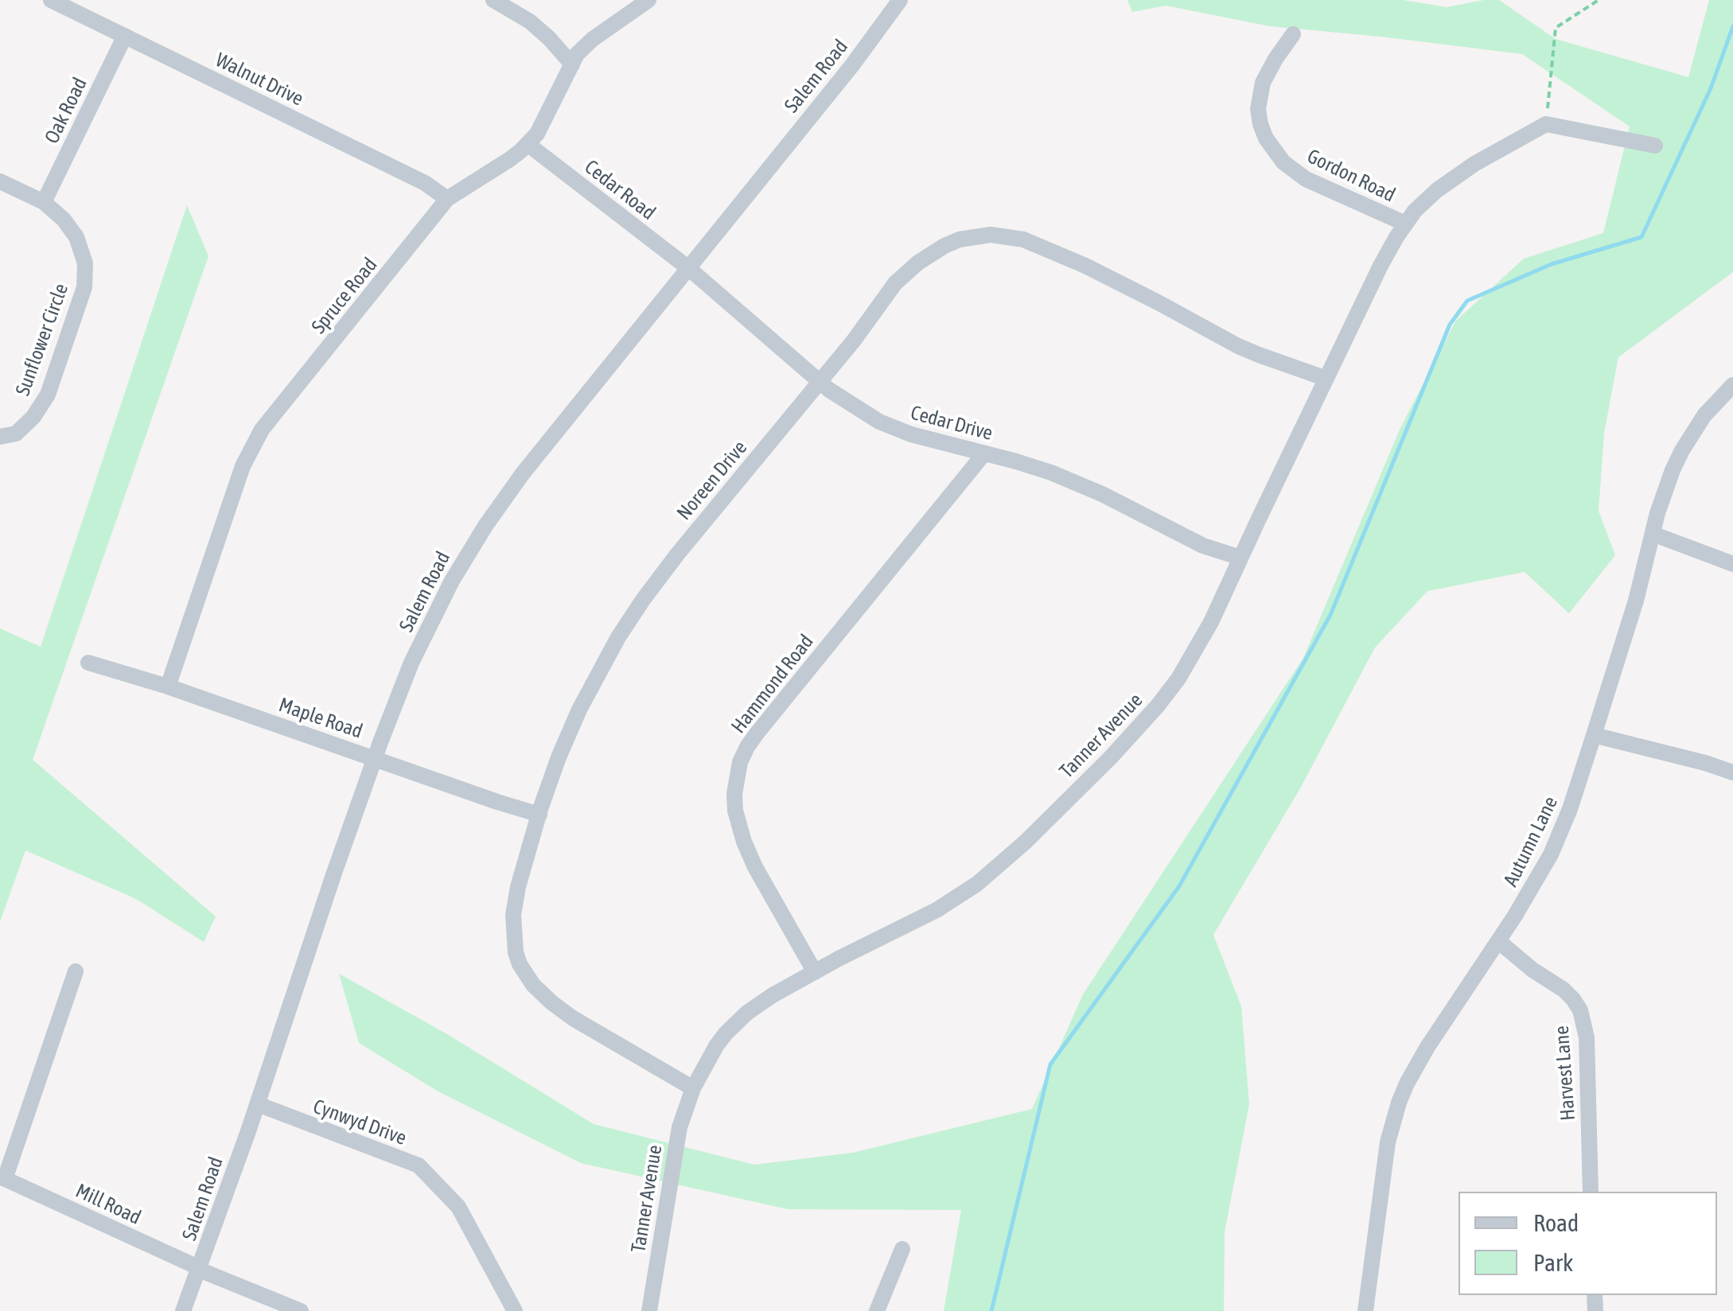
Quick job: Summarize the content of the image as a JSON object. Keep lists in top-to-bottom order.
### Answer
{
  "streets": {
    "street": [
      "Salem Road",
      "Walnut Drive",
      "Oak Road",
      "Gordon Road",
      "Cedar Road",
      "Spruce Road",
      "Sunflower Circle",
      "Cedar Drive",
      "Noreen Drive",
      "Hammond Road",
      "Maple Road",
      "Tanner Avenue",
      "Autumn Lane",
      "Harvest Lane",
      "Cynwyd Drive",
      "Mill Road"
    ]
  },
  "crossings": [
    ["Salem Road", "Cedar Road"],
    ["Salem Road", "Cedar Drive"],
    ["Salem Road", "Maple Road"],
    ["Salem Road", "Cynwyd Drive"],
    ["Salem Road", "Mill Road"],
    ["Walnut Drive", "Oak Road"],
    ["Walnut Drive", "Spruce Road"],
    ["Oak Road", "Sunflower Circle"],
    ["Gordon Road", "Tanner Avenue"],
    ["Cedar Road", "Spruce Road"],
    ["Cedar Road", "Cedar Drive"],
    ["Spruce Road", "Maple Road"],
    ["Cedar Drive", "Noreen Drive"],
    ["Cedar Drive", "Hammond Road"],
    ["Cedar Drive", "Tanner Avenue"],
    ["Noreen Drive", "Maple Road"],
    ["Noreen Drive", "Tanner Avenue"],
    ["Hammond Road", "Tanner Avenue"],
    ["Autumn Lane", "Harvest Lane"]
  ],
  "legend": ["Road", "Park"]
}
